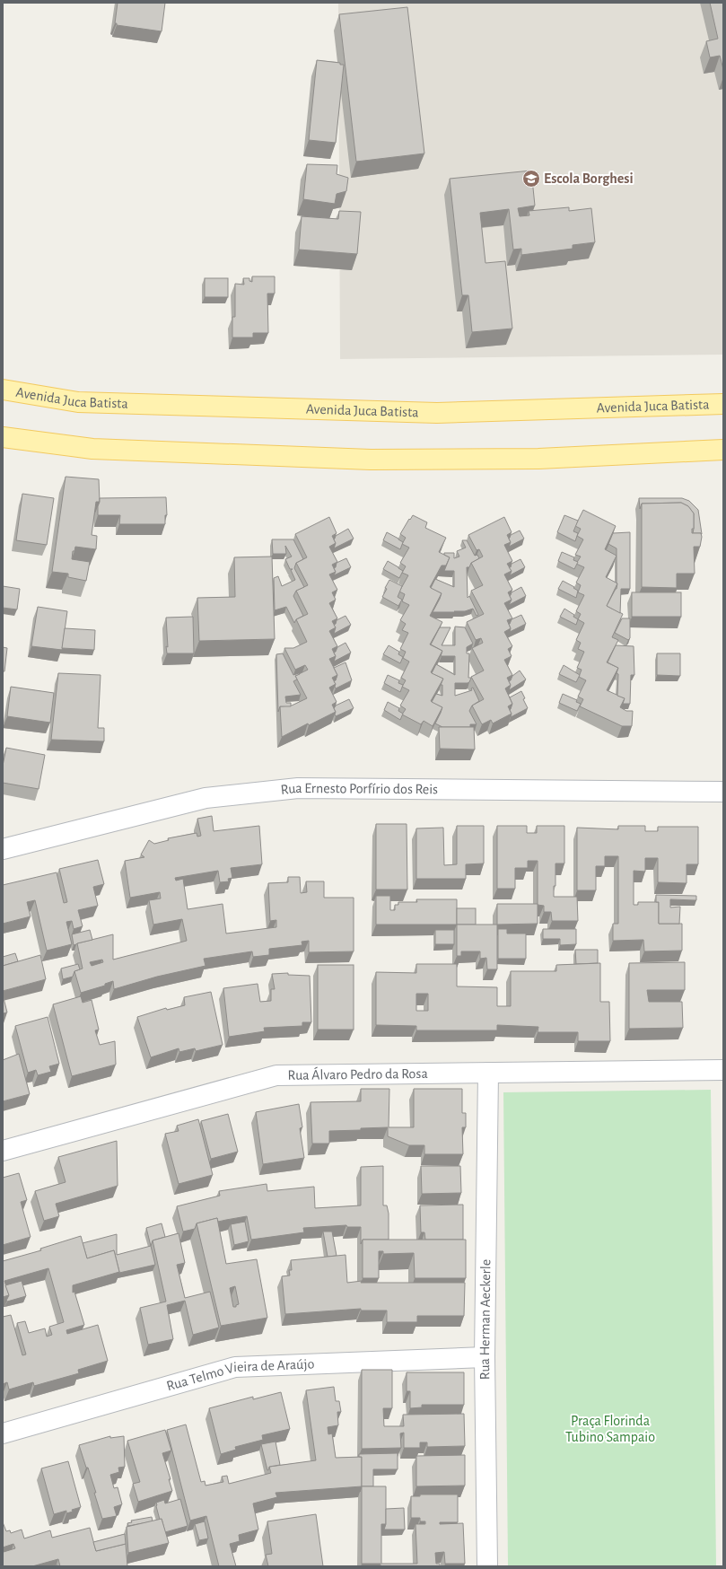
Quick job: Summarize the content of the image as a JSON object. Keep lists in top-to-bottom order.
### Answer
{
  "streets": {
    "main road": ["Avenida Juca Batista"],
    "street": [
      "Rua Ernesto Porfírio dos Reis",
      "Rua Álvaro Pedro da Rosa",
      "Rua Herman Aeckerle",
      "Rua Telmo Vieira de Araújo"
    ]
  },
  "crossings": [
    ["Rua Álvaro Pedro da Rosa", "Rua Herman Aeckerle"],
    ["Rua Herman Aeckerle", "Rua Telmo Vieira de Araújo"]
  ],
  "parks": ["Praça Florinda Tubino Sampaio"],
  "places": {
    "school or university": ["Escola Borghesi"]
  }
}
